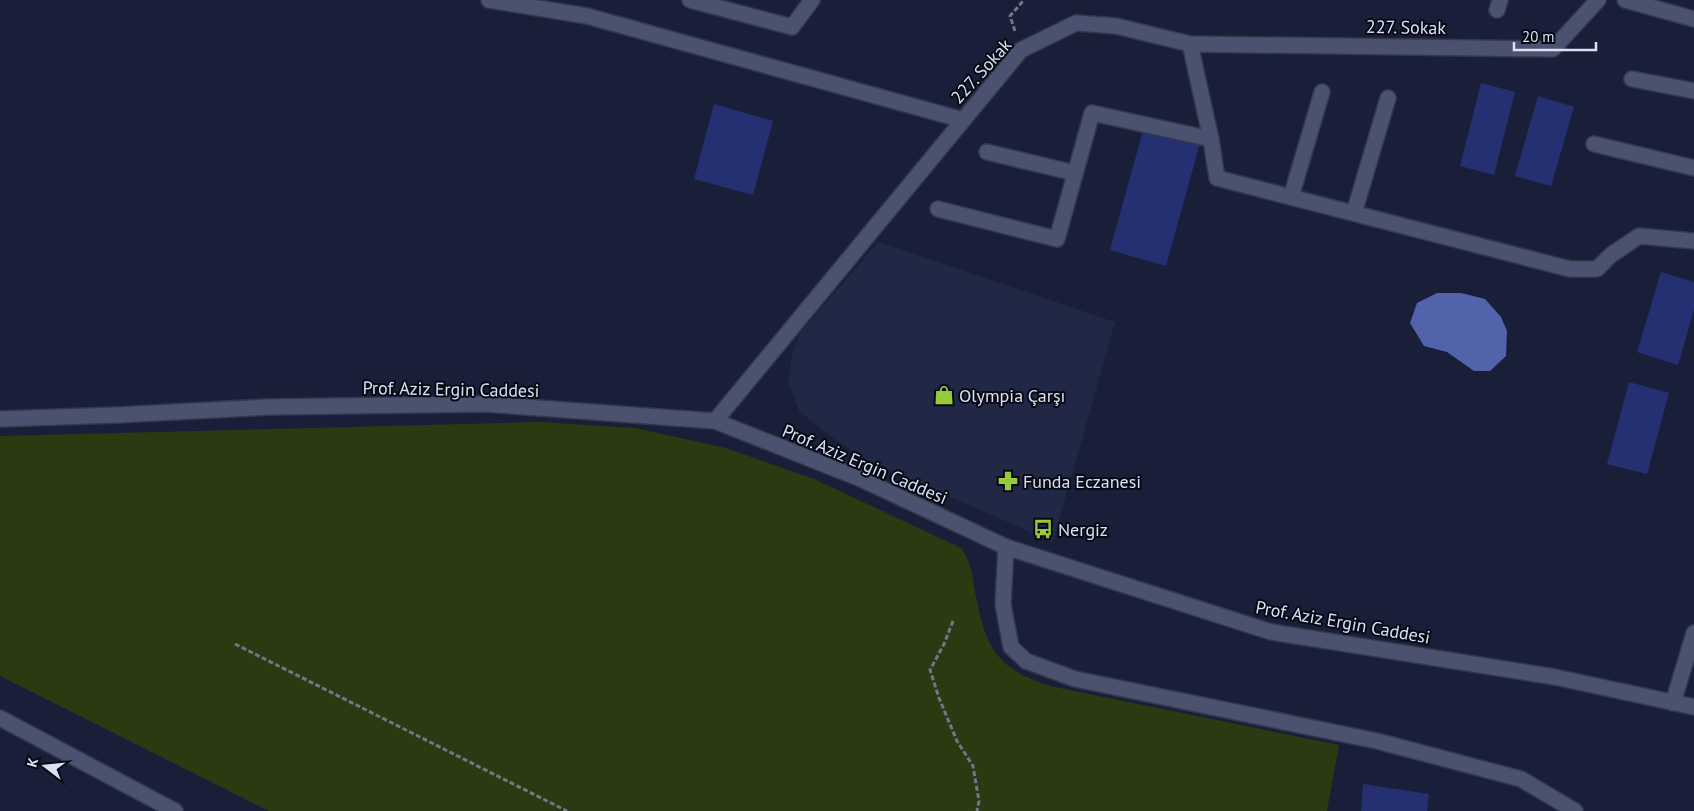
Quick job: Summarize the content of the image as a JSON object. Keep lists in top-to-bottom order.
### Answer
{
  "streets": {
    "street": ["227. Sokak", "Prof. Aziz Ergin Caddesi"]
  },
  "crossings": [
    ["227. Sokak", "Prof. Aziz Ergin Caddesi"]
  ],
  "places": {
    "shop": ["Olympia Çarşı"],
    "pharmacy": ["Funda Eczanesi"],
    "bus stop": ["Nergiz"]
  },
  "scale_bar": "20 m",
  "north": "left"
}
